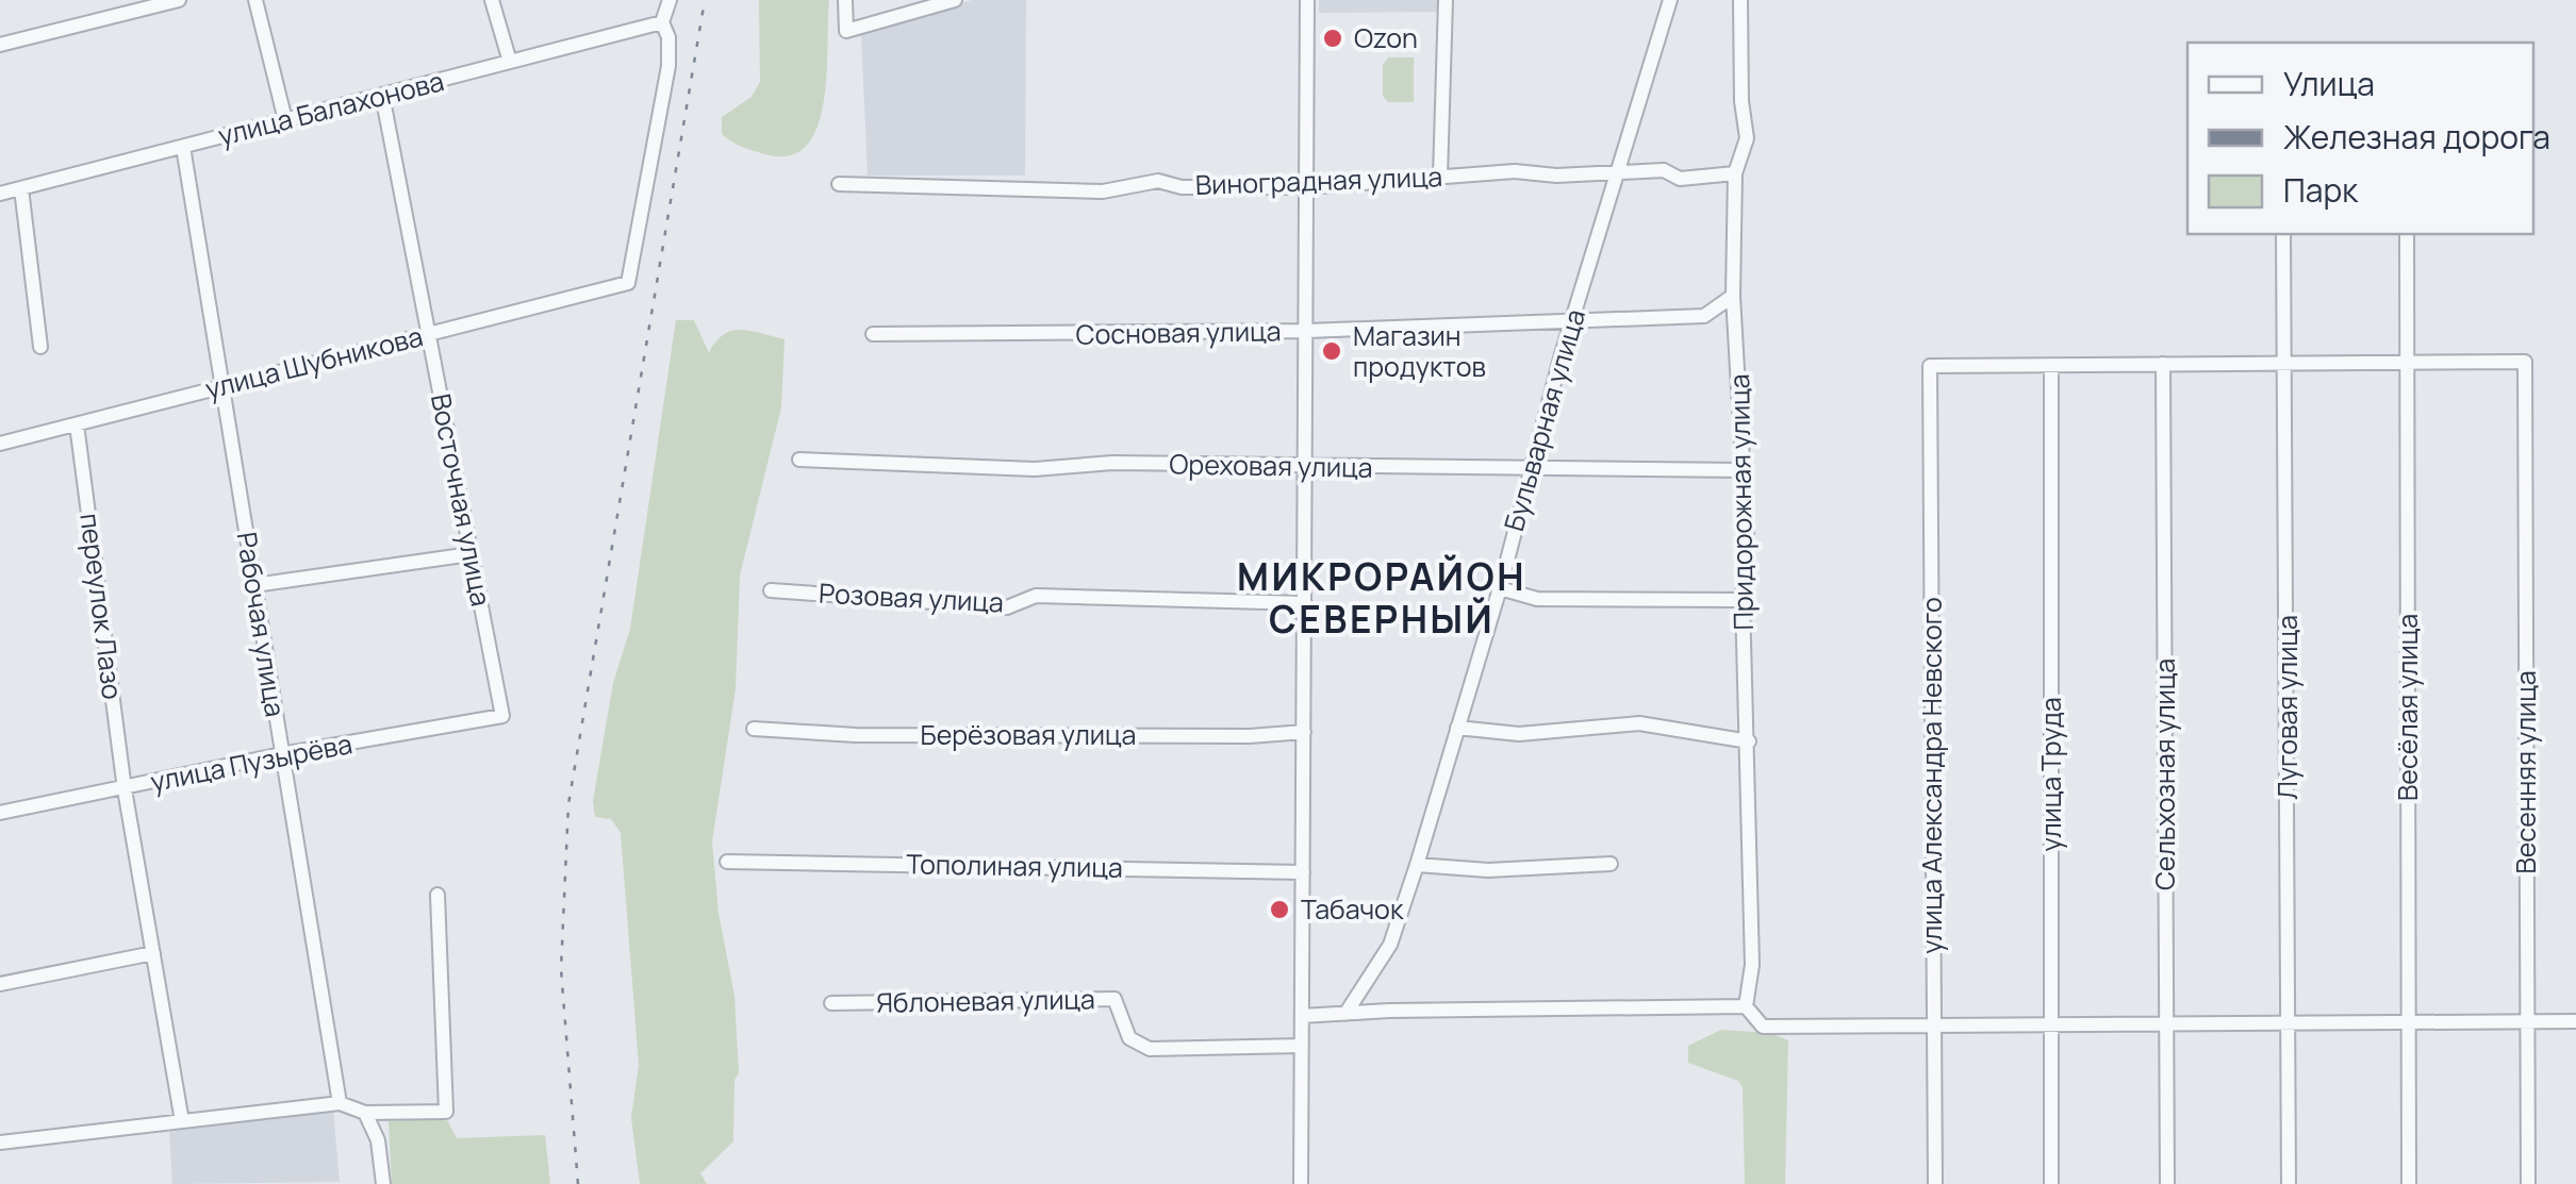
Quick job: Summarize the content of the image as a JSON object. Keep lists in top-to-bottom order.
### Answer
{
  "streets": {
    "street": [
      "улица Балахонова",
      "Виноградная улица",
      "Сосновая улица",
      "улица Шубникова",
      "Бульварная улица",
      "Ореховая улица",
      "Восточная улица",
      "Придорожная улица",
      "Розовая улица",
      "переулок Лазо",
      "Рабочая улица",
      "Луговая улица",
      "Весёлая улица",
      "Берёзовая улица",
      "улица Пузырёва",
      "Весенняя улица",
      "улица Труда",
      "Сельхозная улица",
      "улица Александра Невского",
      "Тополиная улица",
      "Яблоневая улица"
    ]
  },
  "crossings": [
    ["улица Балахонова", "улица Шубникова"],
    ["улица Балахонова", "Восточная улица"],
    ["улица Балахонова", "Рабочая улица"],
    ["Виноградная улица", "Бульварная улица"],
    ["Виноградная улица", "Придорожная улица"],
    ["Сосновая улица", "Бульварная улица"],
    ["Сосновая улица", "Придорожная улица"],
    ["улица Шубникова", "Восточная улица"],
    ["улица Шубникова", "переулок Лазо"],
    ["улица Шубникова", "Рабочая улица"],
    ["Бульварная улица", "Ореховая улица"],
    ["Ореховая улица", "Придорожная улица"],
    ["Восточная улица", "улица Пузырёва"],
    ["переулок Лазо", "улица Пузырёва"],
    ["Рабочая улица", "улица Пузырёва"],
    ["Весёлая улица", "Весенняя улица"],
    ["улица Труда", "улица Александра Невского"]
  ],
  "districts": ["МИКРОРАЙОН СЕВЕРНЫЙ"],
  "places": ["Ozon", "Магазин продуктов", "Табачок"],
  "legend": ["Улица", "Железная дорога", "Парк"]
}
